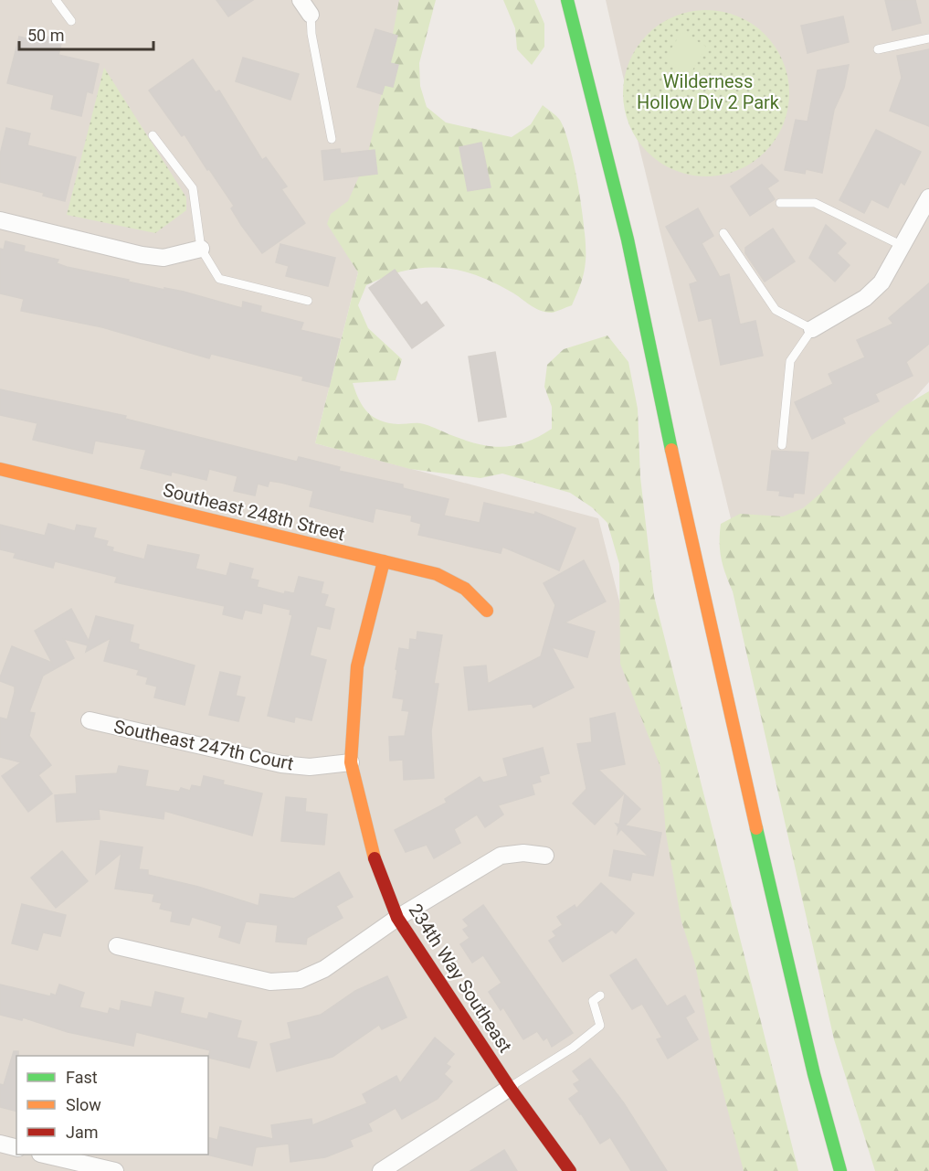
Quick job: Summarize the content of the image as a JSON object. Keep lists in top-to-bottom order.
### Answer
{
  "streets": {
    "main road": ["Southeast 248th Street", "234th Way Southeast"],
    "street": ["Southeast 247th Court"]
  },
  "crossings": [
    ["Southeast 248th Street", "234th Way Southeast"],
    ["Southeast 247th Court", "234th Way Southeast"]
  ],
  "parks": ["Wilderness Hollow Div 2 Park"],
  "legend": ["Fast", "Slow", "Jam"],
  "scale_bar": "50 m"
}
